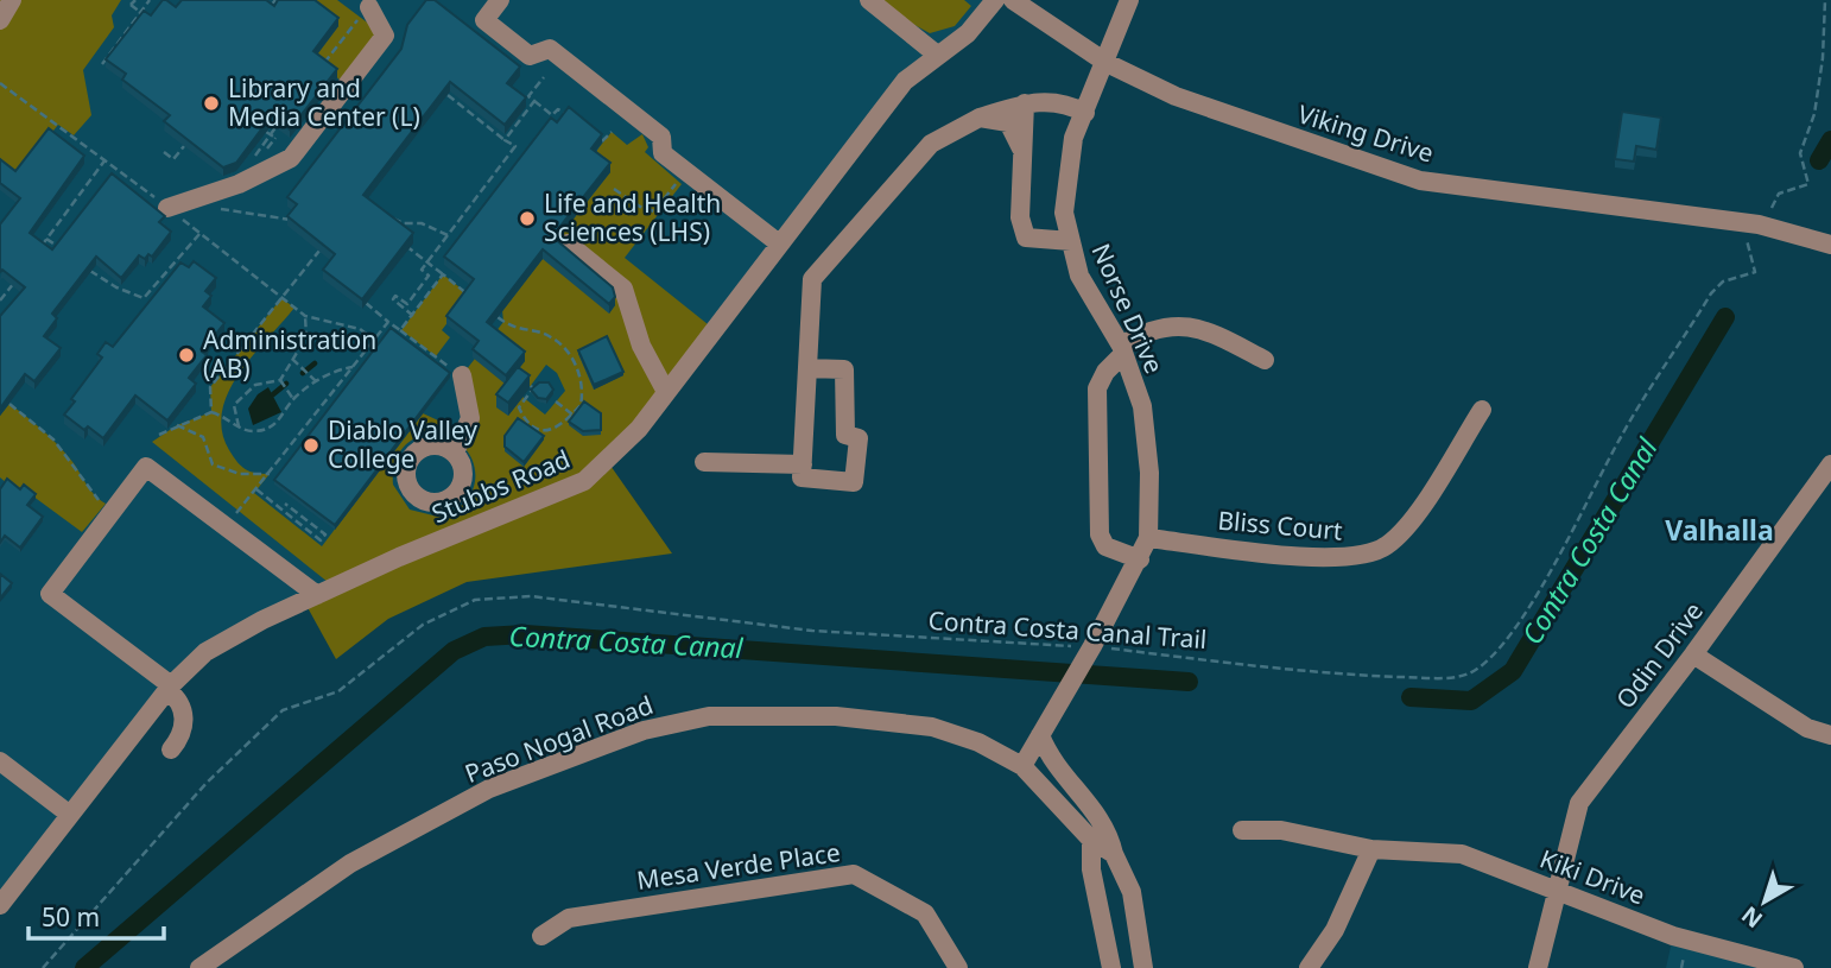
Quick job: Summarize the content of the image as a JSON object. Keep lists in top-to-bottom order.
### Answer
{
  "streets": {
    "street": [
      "Viking Drive",
      "Norse Drive",
      "Stubbs Road",
      "Bliss Court",
      "Odin Drive",
      "Paso Nogal Road",
      "Mesa Verde Place",
      "Kiki Drive"
    ],
    "path": ["Contra Costa Canal Trail"]
  },
  "crossings": [
    ["Viking Drive", "Norse Drive"],
    ["Viking Drive", "Contra Costa Canal Trail"],
    ["Norse Drive", "Bliss Court"],
    ["Norse Drive", "Contra Costa Canal Trail"],
    ["Norse Drive", "Paso Nogal Road"],
    ["Odin Drive", "Kiki Drive"]
  ],
  "districts": ["Valhalla"],
  "water": ["Contra Costa Canal"],
  "places": [
    "Library and Media Center (L)",
    "Life and Health Sciences (LHS)",
    "Administration (AB)",
    "Diablo Valley College"
  ],
  "scale_bar": "50 m",
  "north": "bottom left"
}
